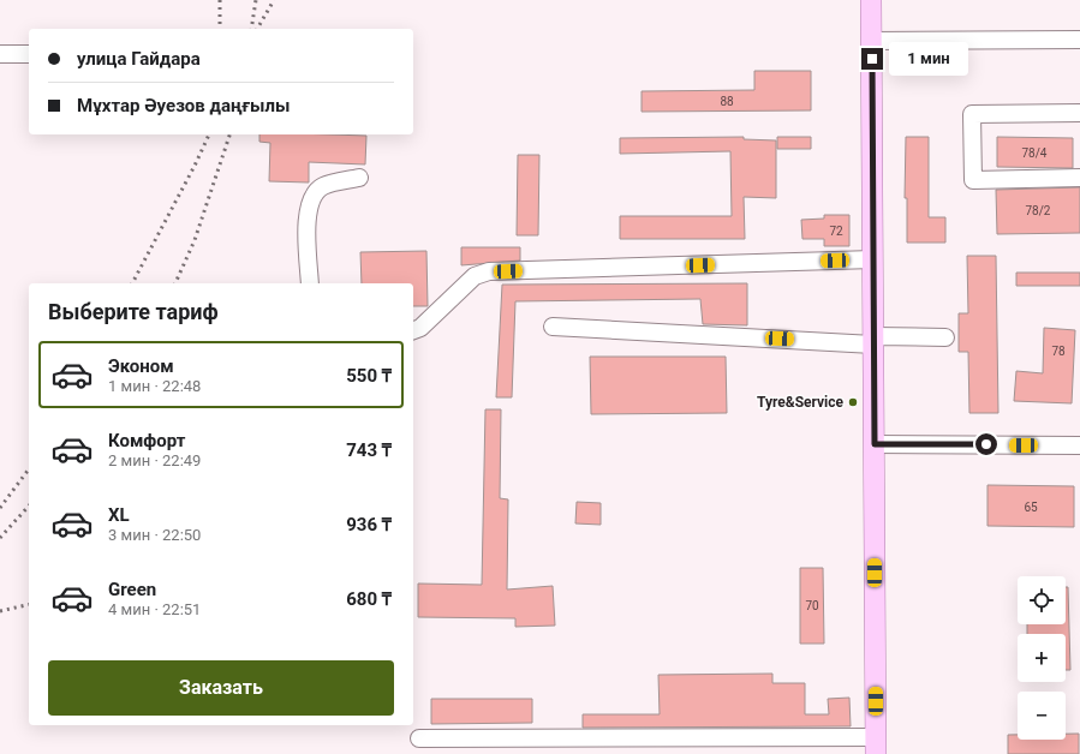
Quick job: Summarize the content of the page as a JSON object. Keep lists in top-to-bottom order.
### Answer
{
  "places": ["Tyre&Service"],
  "house_numbers": [
    "88",
    "78/4",
    "78/2",
    "72",
    "78",
    "65",
    "70"
  ],
  "page": {
    "banner": ["улица Гайдара", "Мұхтар Әуезов даңғылы"],
    "bubble": "1 мин",
    "heading": "Выберите тариф",
    "list": [
      {
        "name": "Эконом",
        "note": "1 мин · 22:48",
        "value": "550 ₸"
      },
      {
        "name": "Комфорт",
        "note": "2 мин · 22:49",
        "value": "743 ₸"
      },
      {
        "name": "XL",
        "note": "3 мин · 22:50",
        "value": "936 ₸"
      },
      {
        "name": "Green",
        "note": "4 мин · 22:51",
        "value": "680 ₸"
      }
    ],
    "map_buttons": ["+", "−"],
    "buttons": "Заказать"
  }
}
